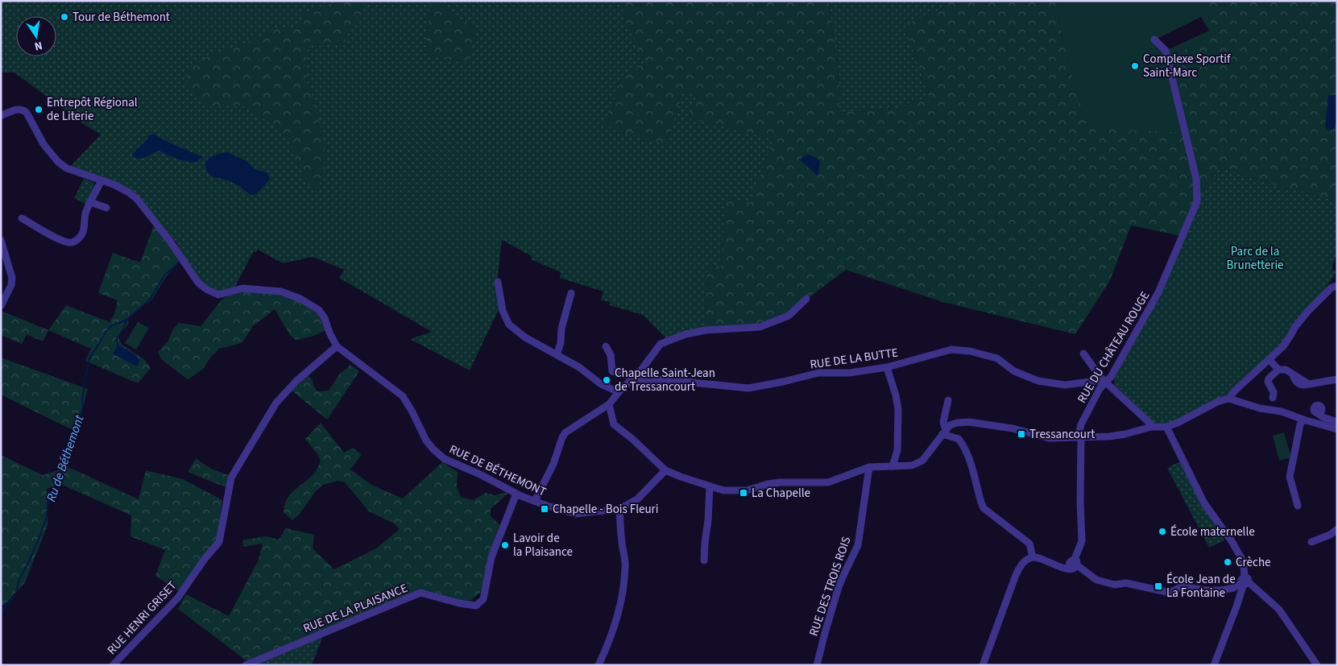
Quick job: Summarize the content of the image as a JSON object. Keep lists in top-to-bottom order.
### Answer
{
  "streets": {
    "street": [
      "RUE DU CHÂTEAU ROUGE",
      "RUE DE LA BUTTE",
      "RUE DE BÉTHEMONT",
      "RUE DES TROIS ROIS",
      "RUE DE LA PLAISANCE",
      "RUE HENRI GRISET"
    ]
  },
  "crossings": [
    ["RUE DU CHÂTEAU ROUGE", "RUE DE LA BUTTE"],
    ["RUE DE BÉTHEMONT", "RUE DE LA PLAISANCE"],
    ["RUE DE BÉTHEMONT", "RUE HENRI GRISET"]
  ],
  "water": ["Ru de Béthemont"],
  "parks": ["Parc de la Brunetterie"],
  "places": {
    "other": [
      "Tour de Béthemont",
      "Complexe Sportif Saint-Marc",
      "Entrepôt Régional de Literie",
      "Chapelle Saint-Jean de Tressancourt",
      "École maternelle",
      "Lavoir de la Plaisance",
      "Crèche"
    ],
    "transit": [
      "Tressancourt",
      "La Chapelle",
      "Chapelle - Bois Fleuri",
      "École Jean de La Fontaine"
    ]
  },
  "north": "bottom"
}
